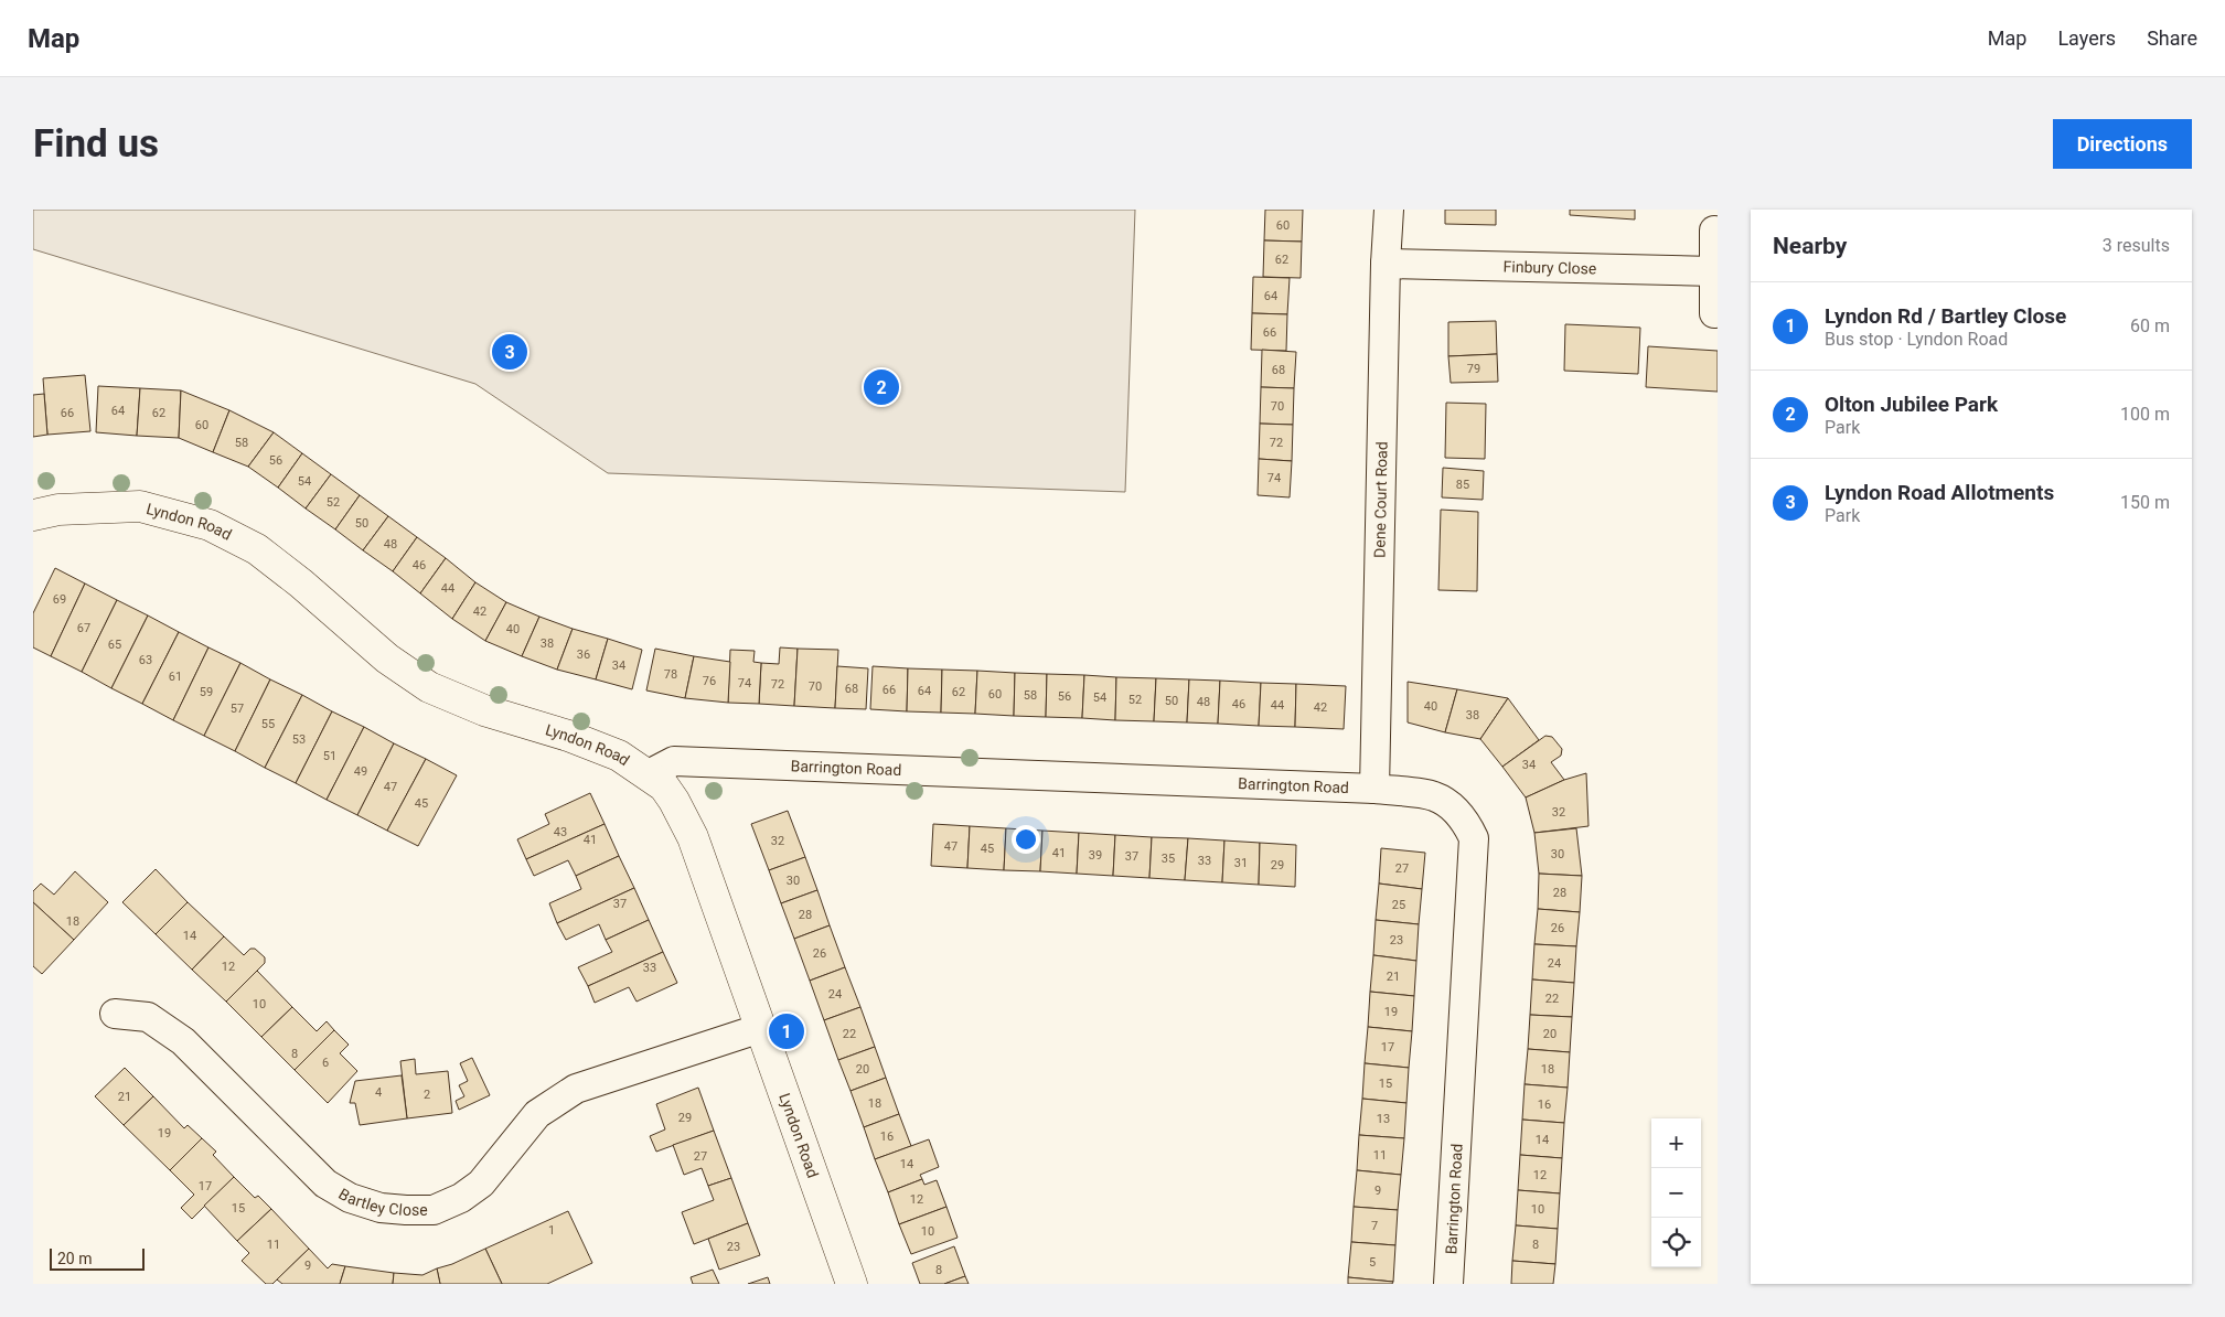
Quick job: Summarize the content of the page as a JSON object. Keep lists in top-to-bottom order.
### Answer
{
  "streets": {
    "street": [
      "Finbury Close",
      "Dene Court Road",
      "Lyndon Road",
      "Barrington Road",
      "Bartley Close"
    ]
  },
  "crossings": [
    ["Finbury Close", "Dene Court Road"],
    ["Dene Court Road", "Barrington Road"],
    ["Lyndon Road", "Barrington Road"],
    ["Lyndon Road", "Bartley Close"]
  ],
  "house_numbers": [
    "60",
    "62",
    "64",
    "66",
    "79",
    "68",
    "70",
    "64",
    "66",
    "62",
    "60",
    "58",
    "72",
    "56",
    "74",
    "54",
    "85",
    "52",
    "50",
    "48",
    "46",
    "44",
    "69",
    "42",
    "67",
    "40",
    "38",
    "65",
    "36",
    "63",
    "34",
    "78",
    "61",
    "76",
    "74",
    "72",
    "70",
    "68",
    "66",
    "64",
    "59",
    "62",
    "60",
    "58",
    "56",
    "54",
    "52",
    "50",
    "48",
    "46",
    "44",
    "40",
    "42",
    "57",
    "38",
    "55",
    "53",
    "51",
    "34",
    "49",
    "47",
    "45",
    "32",
    "43",
    "41",
    "32",
    "47",
    "45",
    "41",
    "30",
    "39",
    "37",
    "35",
    "33",
    "31",
    "29",
    "27",
    "30",
    "28",
    "37",
    "25",
    "28",
    "18",
    "26",
    "14",
    "23",
    "26",
    "24",
    "12",
    "33",
    "21",
    "24",
    "22",
    "10",
    "19",
    "22",
    "20",
    "17",
    "8",
    "6",
    "20",
    "18",
    "15",
    "4",
    "2",
    "21",
    "18",
    "16",
    "29",
    "13",
    "19",
    "16",
    "14",
    "11",
    "27",
    "14",
    "12",
    "17",
    "9",
    "12",
    "15",
    "10",
    "7",
    "1",
    "10",
    "11",
    "8",
    "23",
    "5",
    "9",
    "8"
  ],
  "scale_bar": "20 m",
  "page": {
    "header": "Map",
    "nav": ["Map", "Layers", "Share"],
    "buttons": "Directions",
    "title": "Find us",
    "heading": ["Nearby", "3 results"],
    "list": [
      {
        "mark": "1",
        "name": "Lyndon Rd / Bartley Close",
        "note": "Bus stop · Lyndon Road",
        "value": "60 m"
      },
      {
        "mark": "2",
        "name": "Olton Jubilee Park",
        "note": "Park",
        "value": "100 m"
      },
      {
        "mark": "3",
        "name": "Lyndon Road Allotments",
        "note": "Park",
        "value": "150 m"
      }
    ],
    "pins": ["3", "2", "1"],
    "map_buttons": ["+", "−"],
    "scale": "20 m"
  }
}
